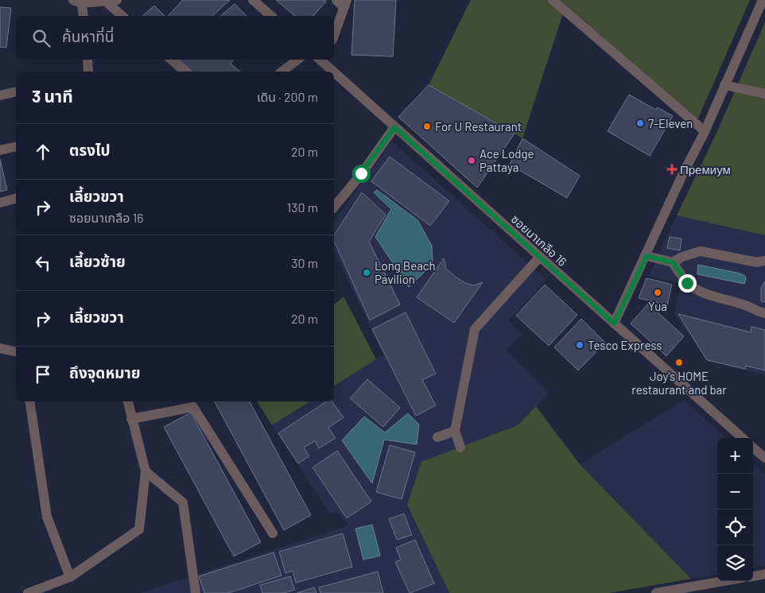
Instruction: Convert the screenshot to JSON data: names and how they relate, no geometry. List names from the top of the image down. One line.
{"streets":{"street":["ซอยนาเกลือ 16"]},"places":{"other":["7-Eleven","For U Restaurant","Ace Lodge Pattaya","Long Beach Pavilion","Yua","Tesco Express","Joy's HOME restaurant and bar"],"health":["Премиум"]},"page":{"search":"ค้นหาที่นี่","heading":["3 นาที","เดิน · 200 m"],"list":[["ตรงไป","20 m"],["เลี้ยวขวา","ซอยนาเกลือ 16","130 m"],["เลี้ยวซ้าย","30 m"],["เลี้ยวขวา","20 m"],"ถึงจุดหมาย"],"map_buttons":["+","−"]}}
